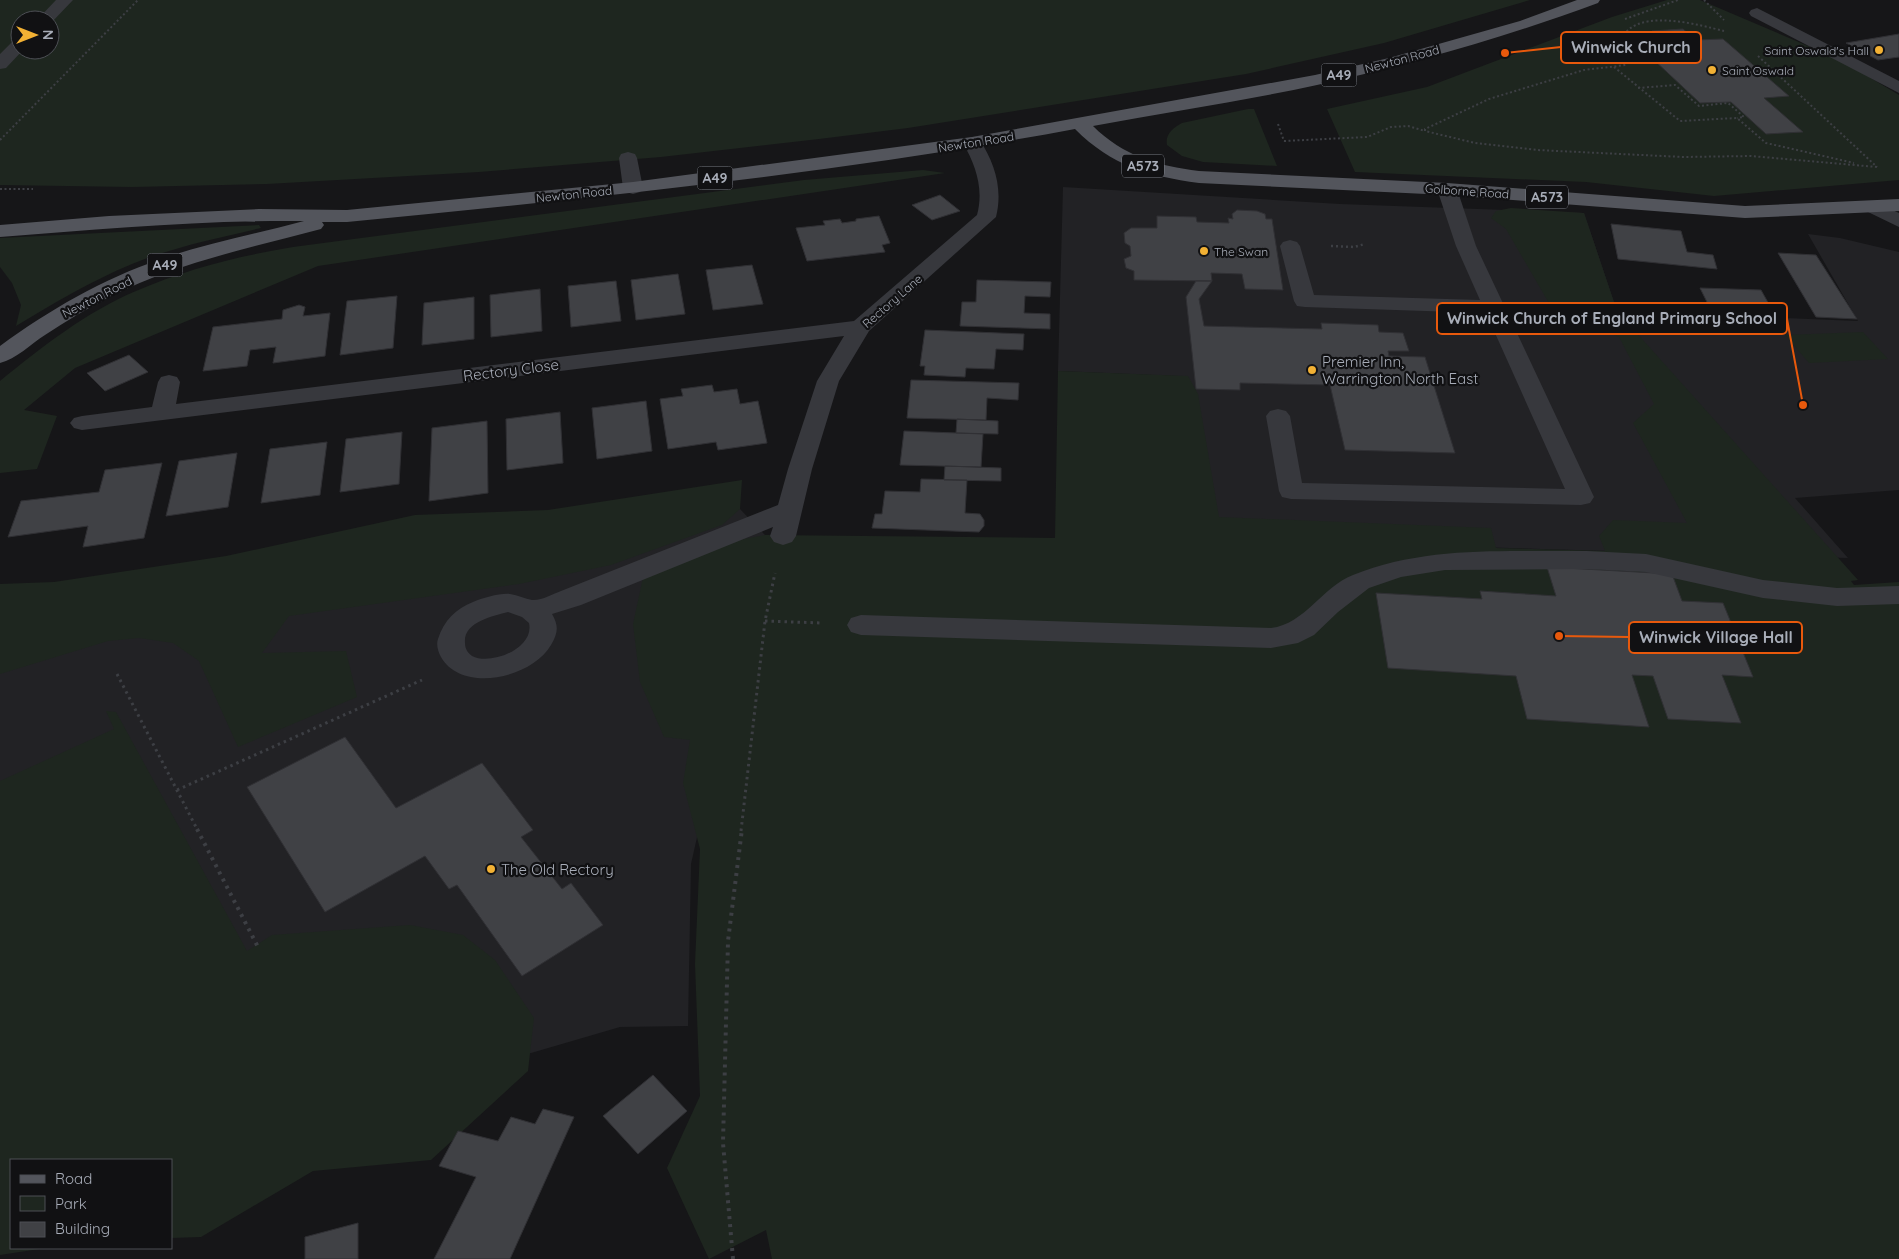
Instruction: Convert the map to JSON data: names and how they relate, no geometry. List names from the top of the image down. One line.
{"streets":{"main road":["Newton Road","A49","A573","Golborne Road"],"street":["Rectory Lane","Rectory Close"]},"crossings":[["Newton Road","Golborne Road"],["Newton Road","Rectory Lane"],["Rectory Lane","Rectory Close"]],"places":["Saint Oswald's Hall","Winwick Church","Saint Oswald","The Swan","Premier Inn, Warrington North East","Winwick Church of England Primary School","Winwick Village Hall","The Old Rectory"],"legend":["Road","Park","Building"],"north":"right"}
